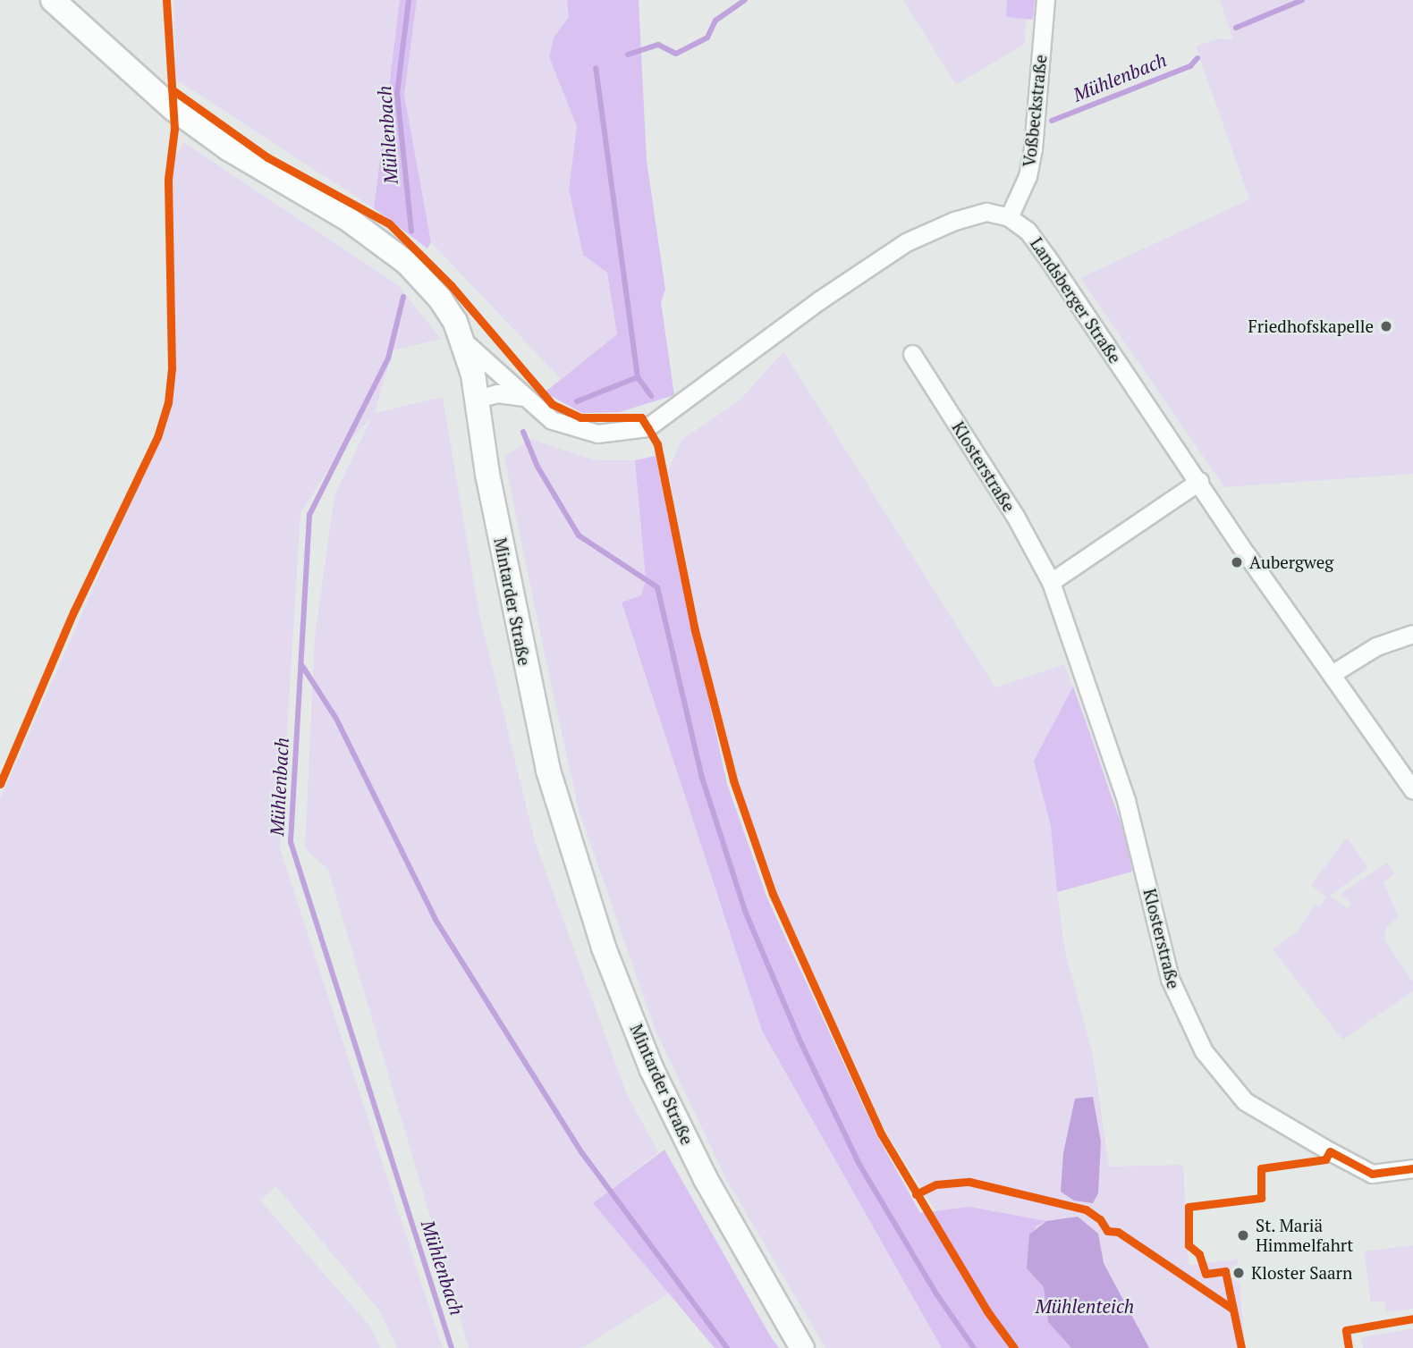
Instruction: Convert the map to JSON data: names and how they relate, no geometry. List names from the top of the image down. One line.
{"streets":{"main road":["Mintarder Straße"],"street":["Voßbeckstraße","Landsberger Straße","Klosterstraße"]},"crossings":[["Voßbeckstraße","Landsberger Straße"]],"water":["Mühlenbach","Mühlenteich"],"places":["Friedhofskapelle","Aubergweg","St. Mariä Himmelfahrt","Kloster Saarn"]}
